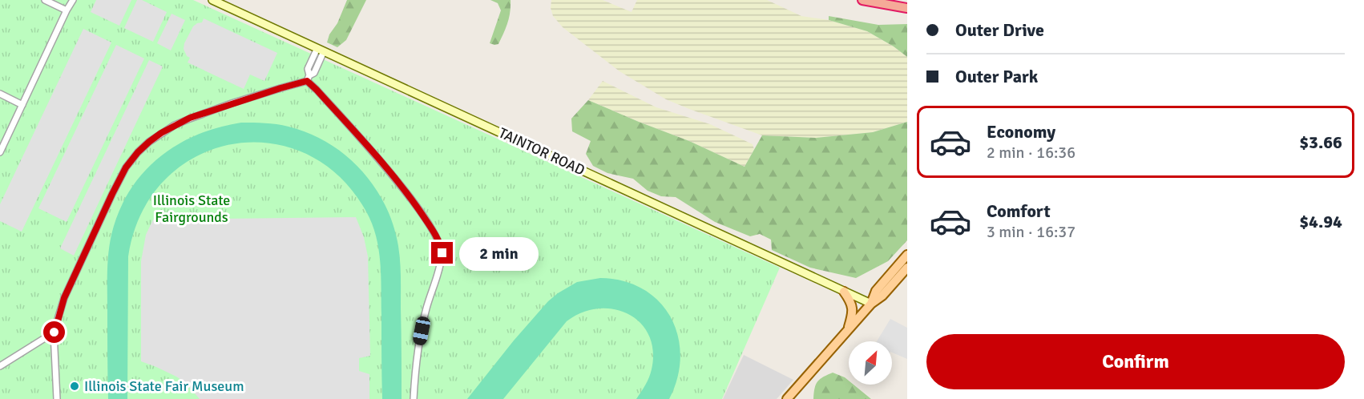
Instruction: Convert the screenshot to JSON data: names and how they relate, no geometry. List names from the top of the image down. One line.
{"streets":{"main road":["TAINTOR ROAD"]},"parks":["Illinois State Fairgrounds"],"places":["Illinois State Fair Museum"],"north":"top right","page":{"banner":["Outer Drive","Outer Park"],"list":[{"name":"Economy","note":"2 min · 16:36","value":"$3.66"},{"name":"Comfort","note":"3 min · 16:37","value":"$4.94"}],"bubble":"2 min","buttons":"Confirm"}}
